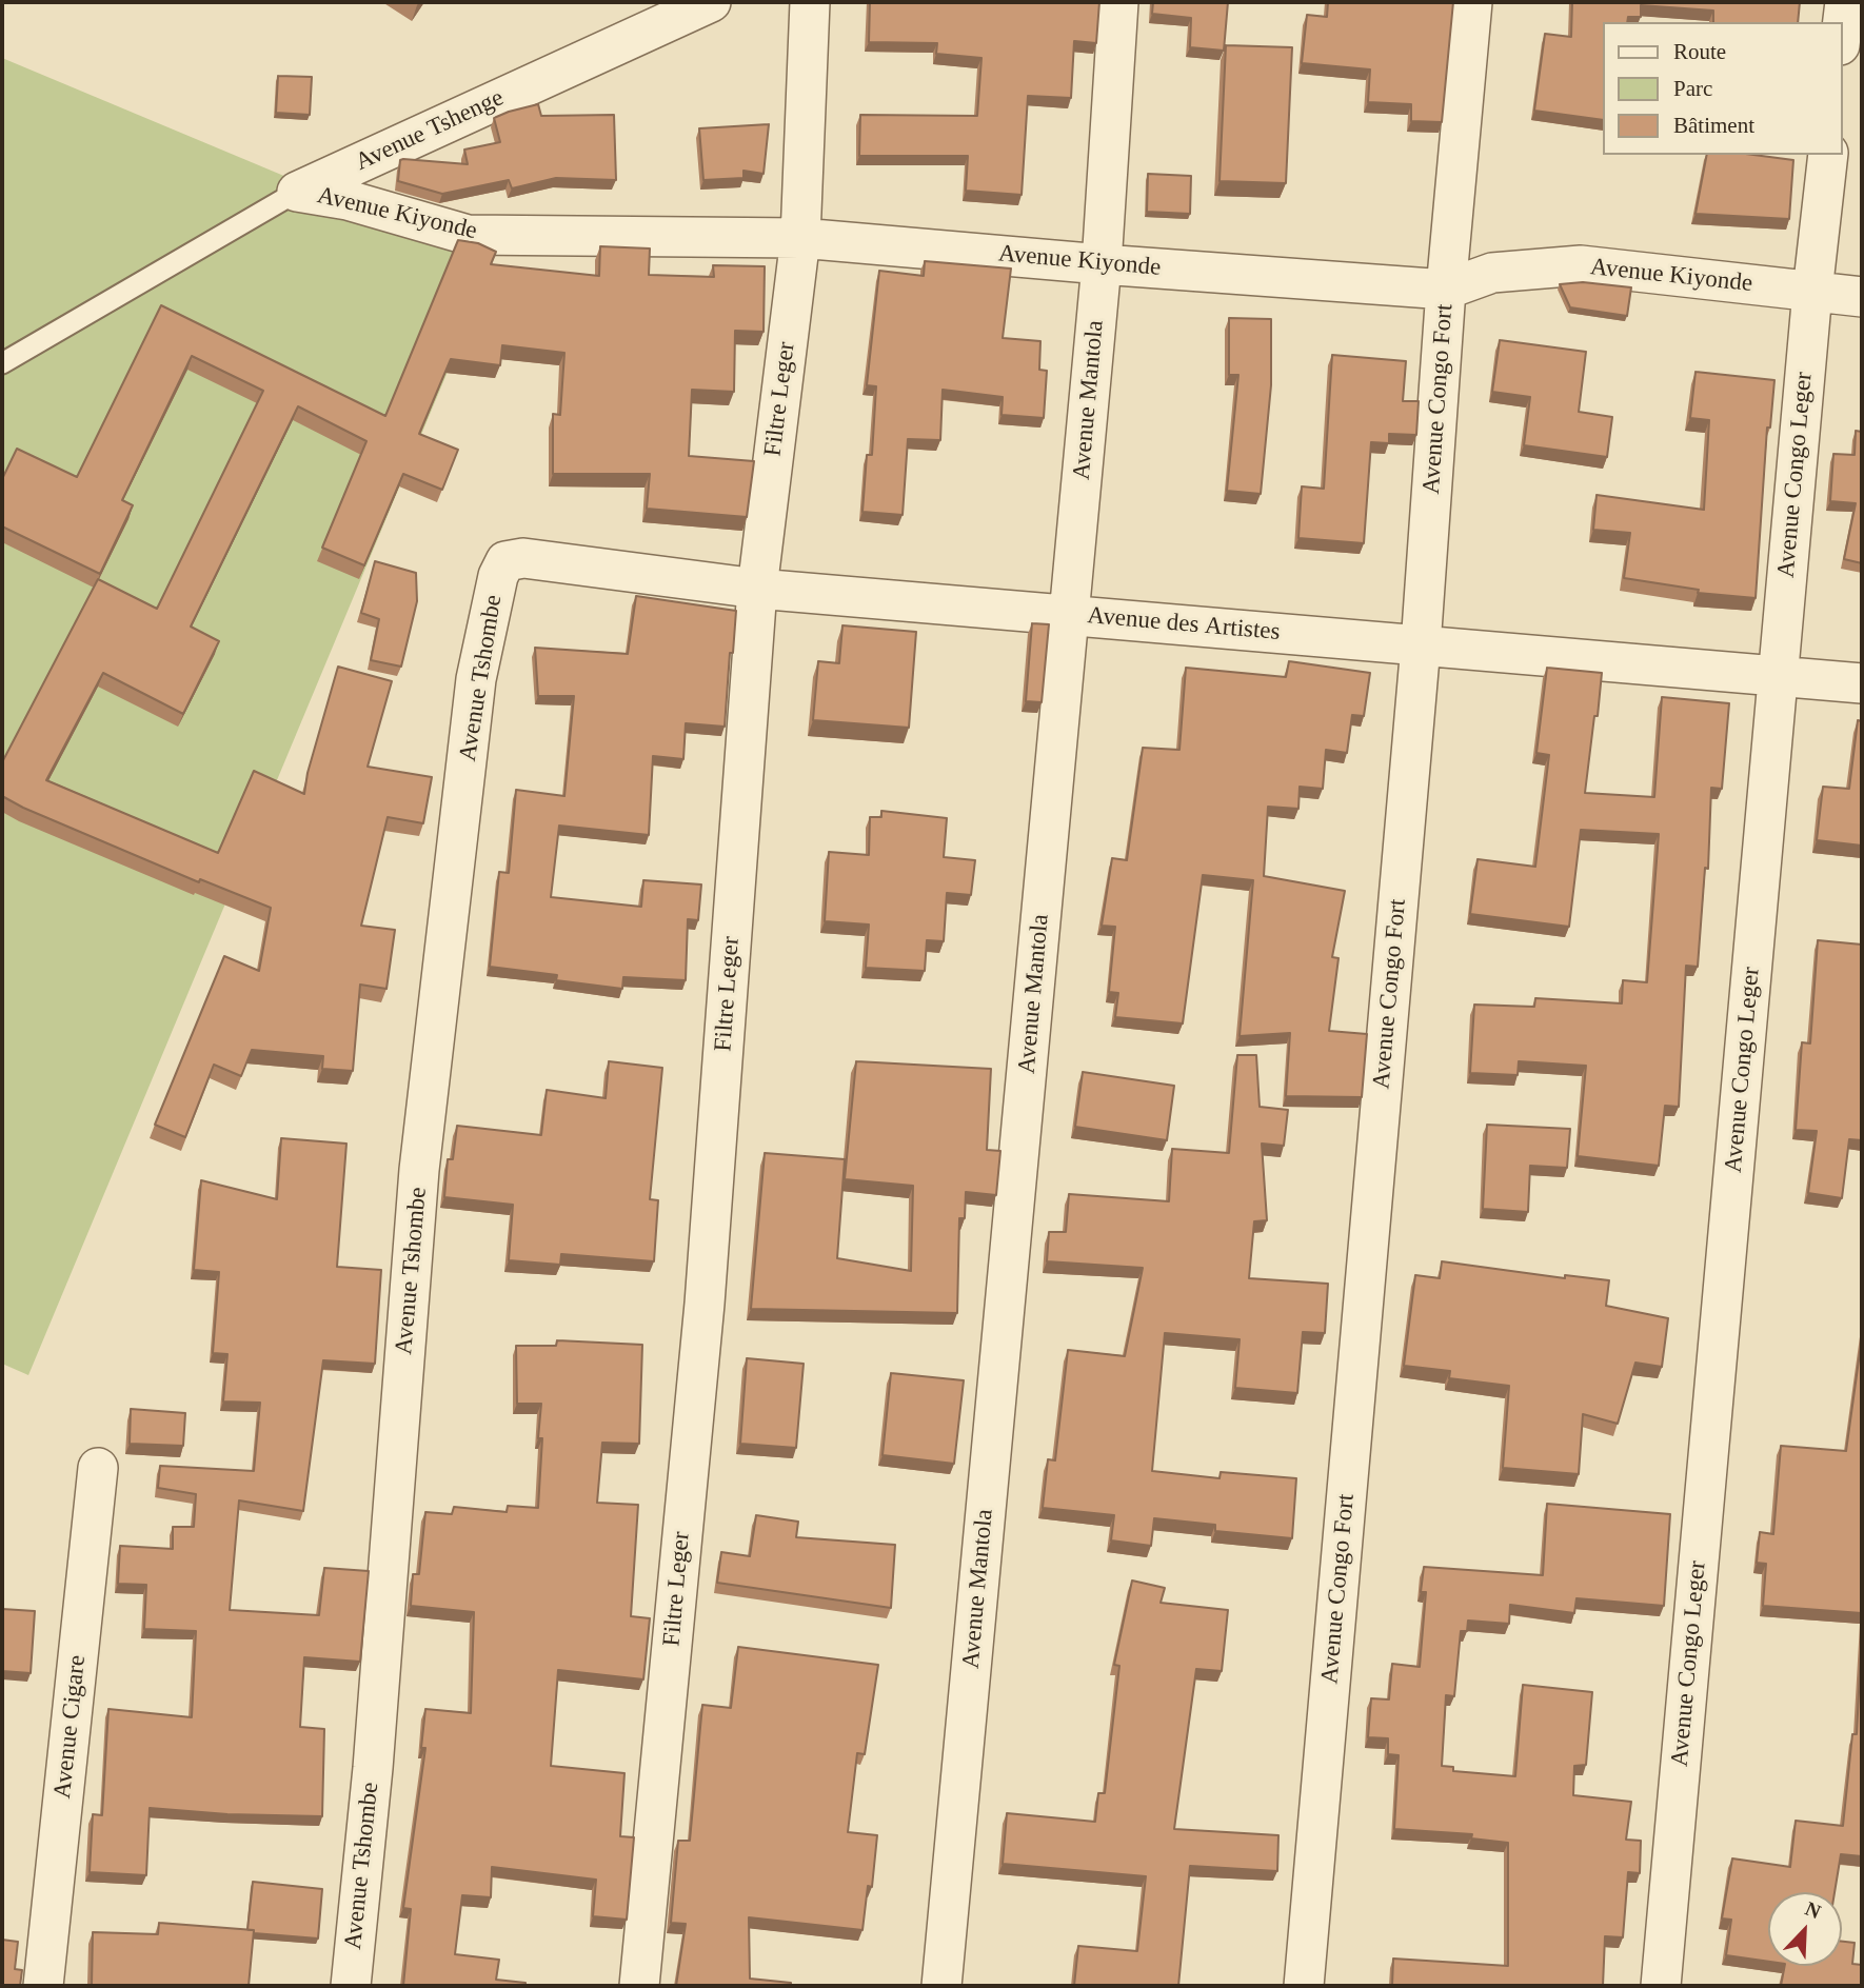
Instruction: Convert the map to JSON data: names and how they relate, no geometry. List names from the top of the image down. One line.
{"streets":{"street":["Avenue Tshenge","Avenue Kiyonde","Filtre Leger","Avenue Congo Fort","Avenue Mantola","Avenue Congo Leger","Avenue des Artistes","Avenue Tshombe","Avenue Cigare"]},"crossings":[["Avenue Tshenge","Avenue Kiyonde"],["Avenue Kiyonde","Filtre Leger"],["Avenue Kiyonde","Avenue Congo Fort"],["Avenue Kiyonde","Avenue Mantola"],["Avenue Kiyonde","Avenue Congo Leger"],["Filtre Leger","Avenue des Artistes"],["Avenue Congo Fort","Avenue des Artistes"],["Avenue Mantola","Avenue des Artistes"],["Avenue Congo Leger","Avenue des Artistes"],["Avenue des Artistes","Avenue Tshombe"]],"legend":["Route","Parc","Bâtiment"],"north":"top right"}
